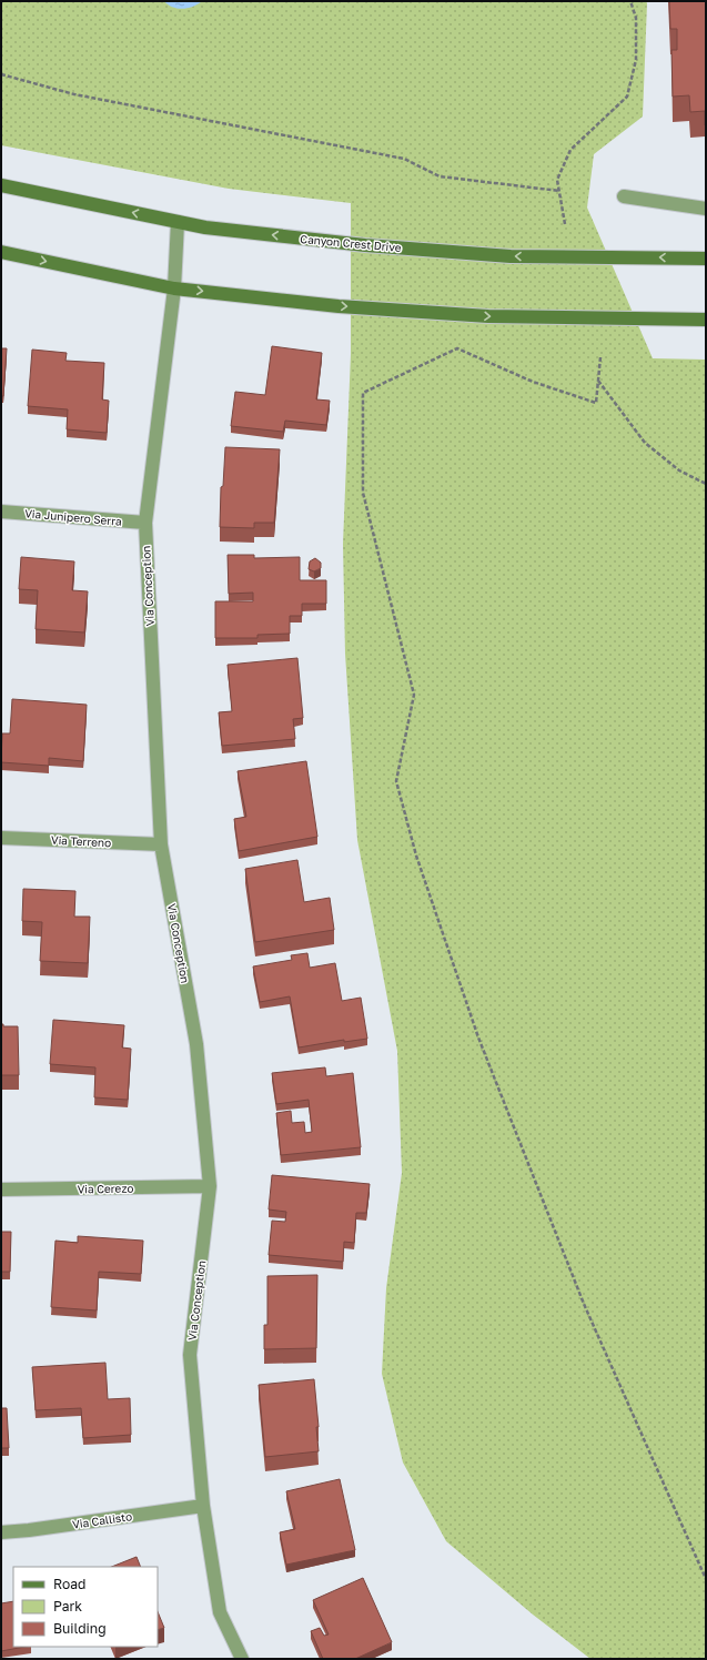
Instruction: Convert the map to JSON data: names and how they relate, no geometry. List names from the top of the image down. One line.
{"streets":{"main road":["Canyon Crest Drive"],"street":["Via Junipero Serra","Via Conception","Via Terreno","Via Cerezo","Via Callisto"]},"crossings":[["Canyon Crest Drive","Via Conception"],["Via Junipero Serra","Via Conception"],["Via Conception","Via Terreno"],["Via Conception","Via Cerezo"],["Via Conception","Via Callisto"]],"legend":["Road","Park","Building"]}
